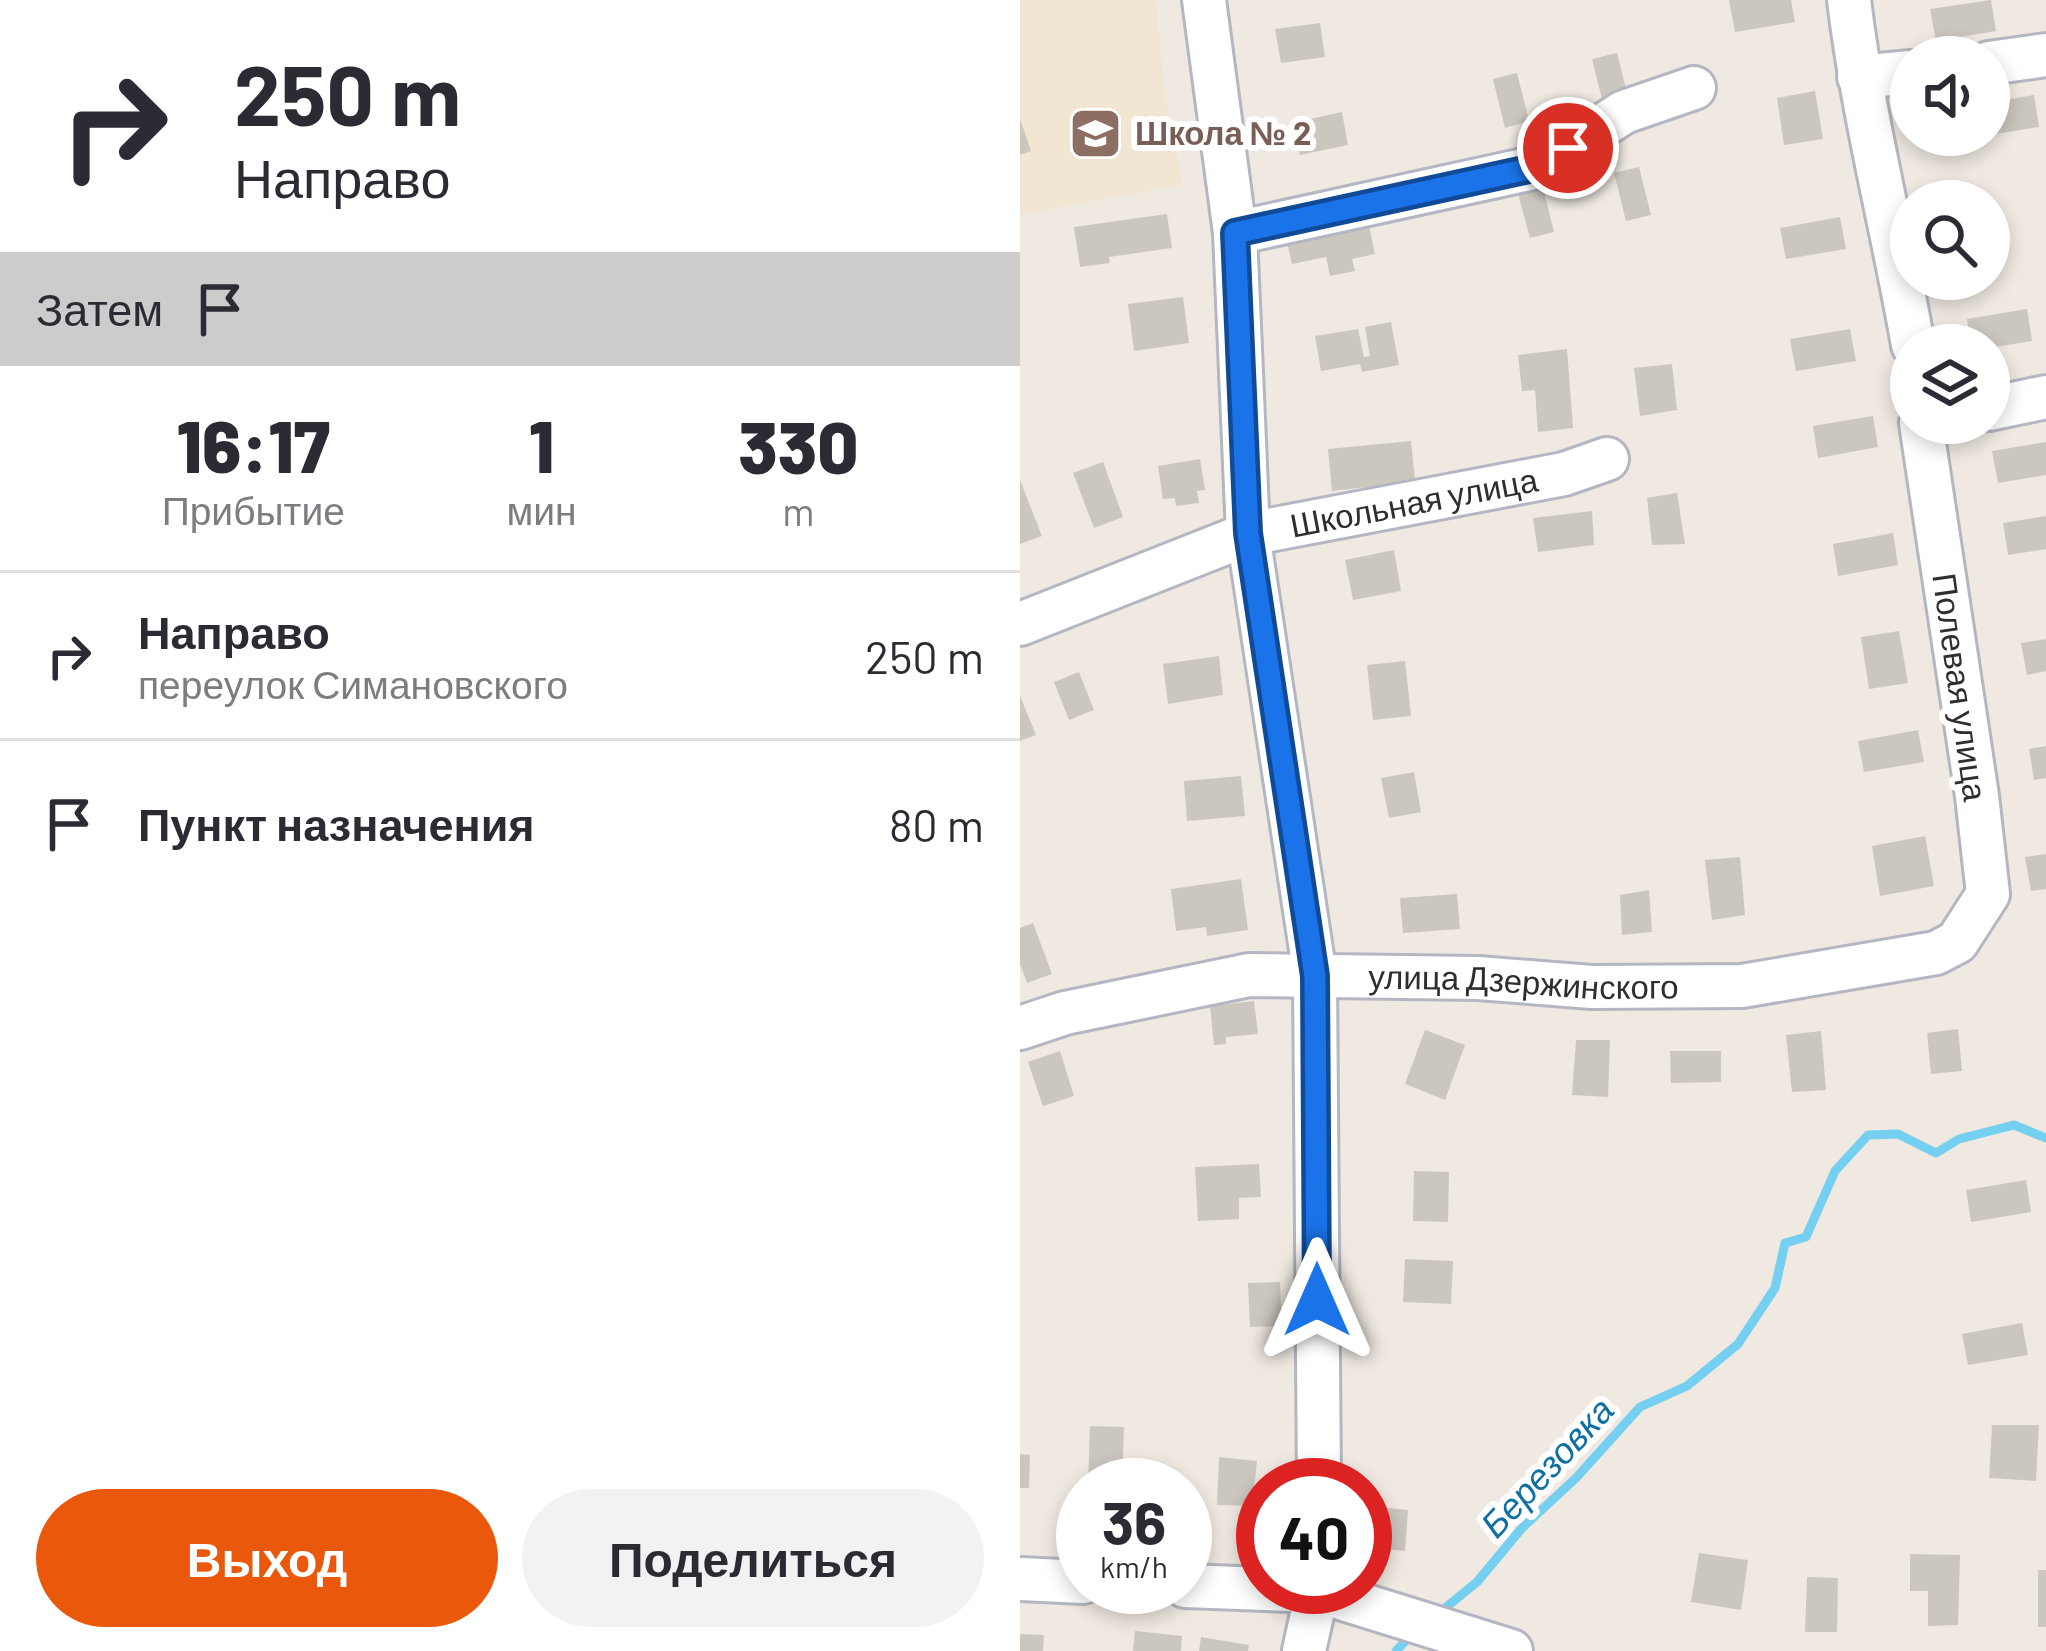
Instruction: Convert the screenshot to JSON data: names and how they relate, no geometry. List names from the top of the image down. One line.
{"streets":{"street":["Школьная улица","Полевая улица","улица Дзержинского"]},"crossings":[["Полевая улица","улица Дзержинского"]],"water":["Березовка"],"places":{"school or university":["Школа № 2"]},"page":{"turn":["250 m","Направо"],"then":"Затем","eta":["16:17","Прибытие","1","мин","330","m"],"list":[{"name":"Направо","note":"переулок Симановского","value":"250 m"},{"name":"Пункт назначения","value":"80 m"}],"speed":"36 km/h","limit":"40","buttons":["Выход","Поделиться"]}}
